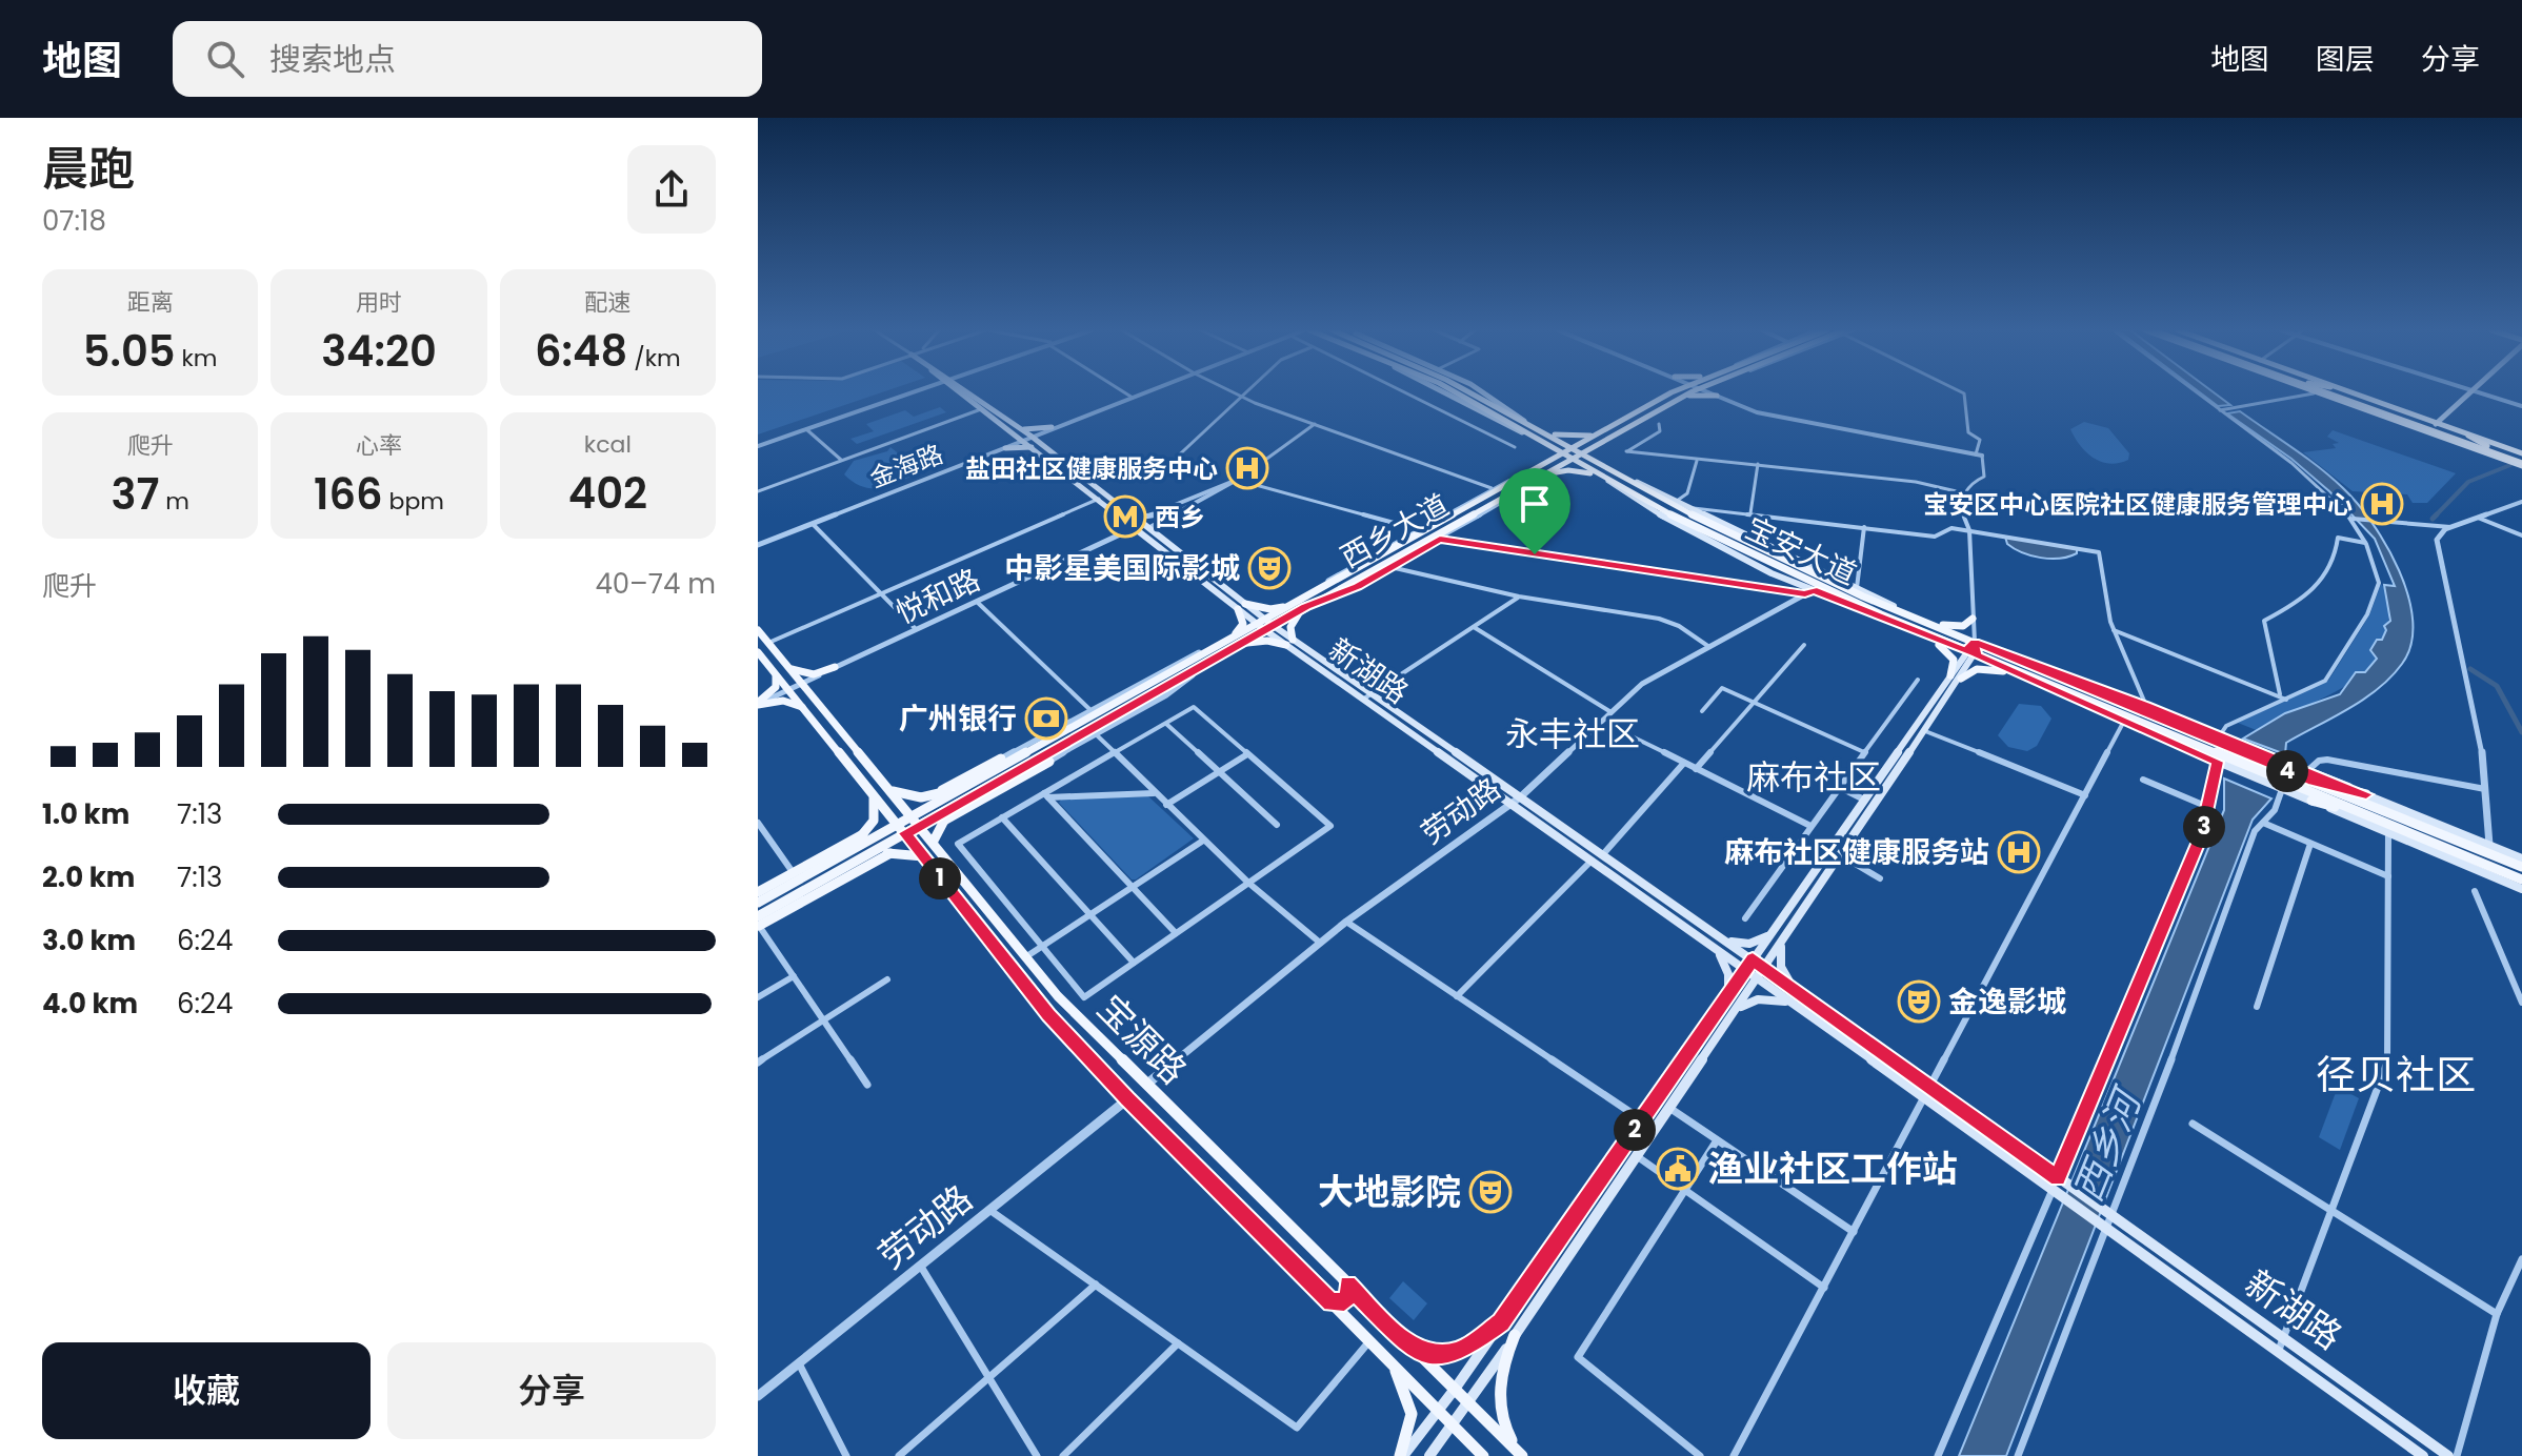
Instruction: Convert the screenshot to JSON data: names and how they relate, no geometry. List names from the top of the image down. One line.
{"streets":{"main road":["西乡大道","宝安大道","新湖路","宝源路"],"street":["金海路","悦和路","劳动路"]},"crossings":[["金海路","新湖路"],["西乡大道","宝安大道"],["西乡大道","新湖路"],["西乡大道","宝源路"],["悦和路","新湖路"],["悦和路","宝源路"],["新湖路","劳动路"],["劳动路","宝源路"]],"districts":["永丰社区","麻布社区","径贝社区"],"water":["西乡河"],"places":{"hospital":["盐田社区健康服务中心","宝安区中心医院社区健康服务管理中心","麻布社区健康服务站"],"metro station":["西乡"],"theatre":["中影星美国际影城","金逸影城","大地影院"],"bank":["广州银行"],"public building":["渔业社区工作站"]},"page":{"header":"地图","search":"搜索地点","nav":["地图","图层","分享"],"heading":["晨跑","07:18"],"stats":[["距离","5.05 km"],["用时","34:20"],["配速","6:48 /km"],["爬升","37 m"],["心率","166 bpm"],["kcal","402"]],"chart":["爬升","40–74 m"],"pins":["4","3","1","2"],"list":[{"name":"1.0 km","note":"7:13"},{"name":"2.0 km","note":"7:13"},{"name":"3.0 km","note":"6:24"},{"name":"4.0 km","note":"6:24"}],"buttons":["收藏","分享"]}}
